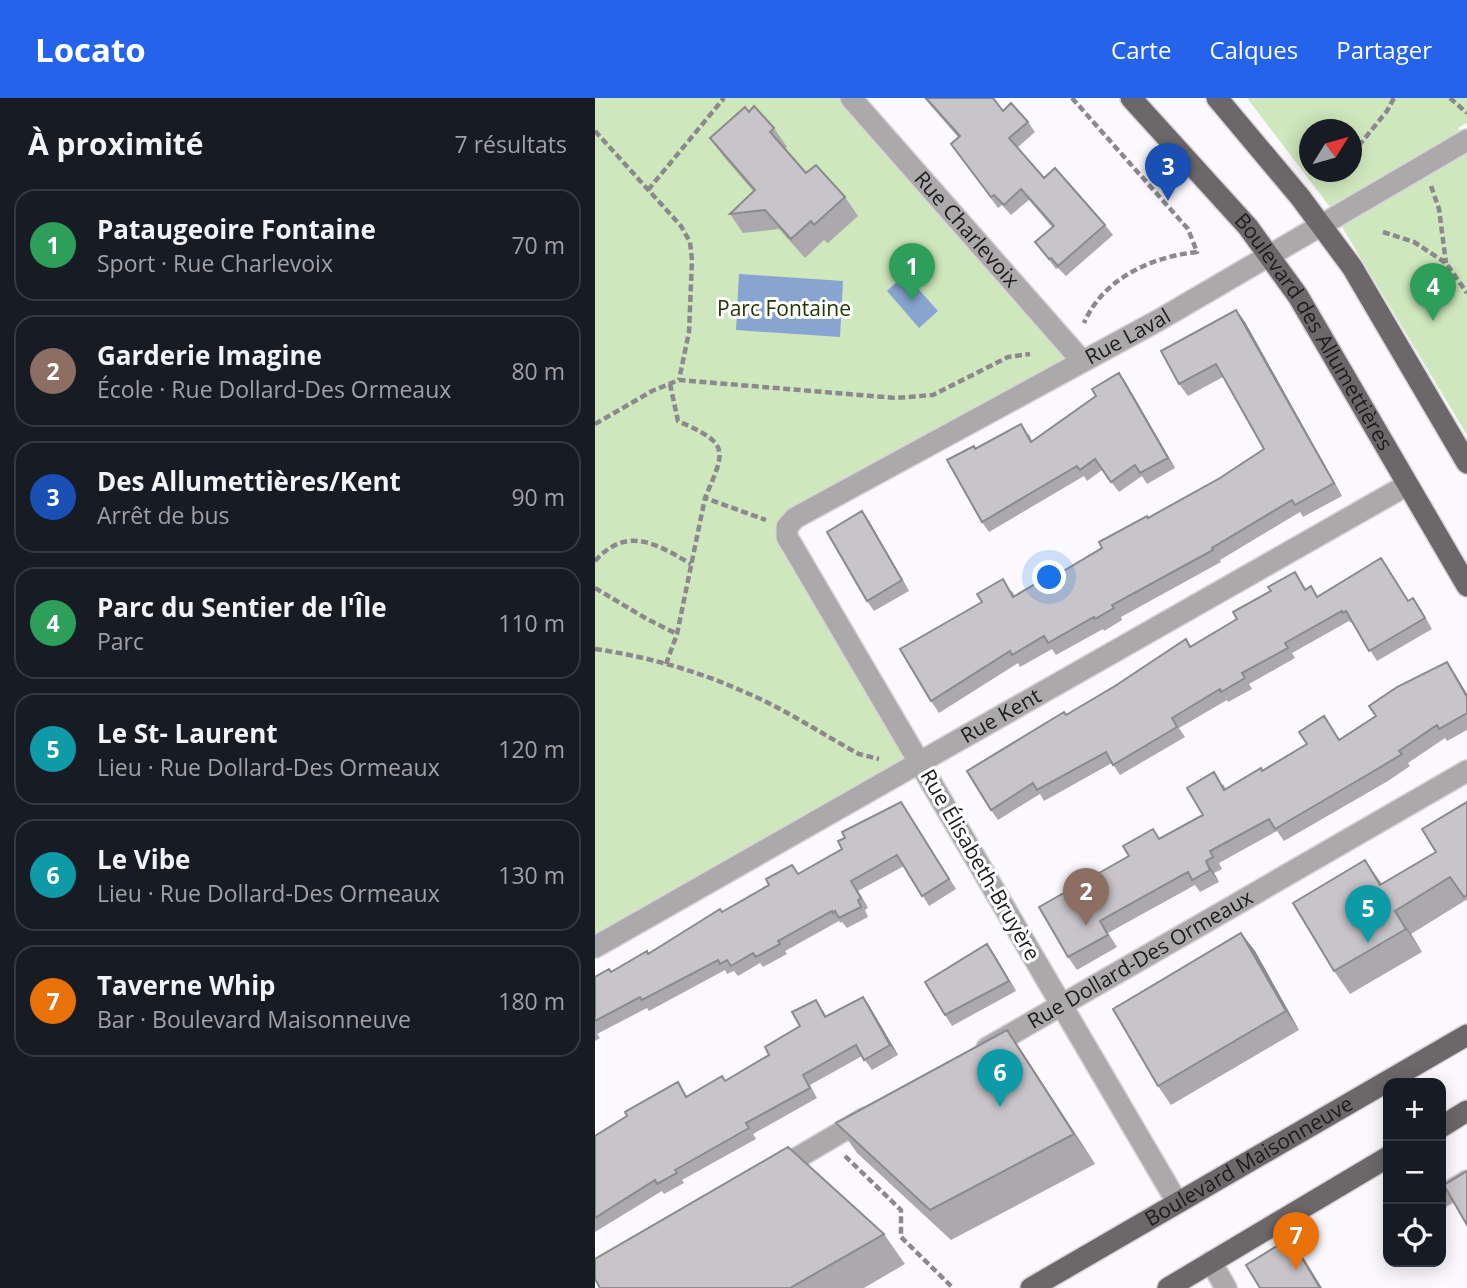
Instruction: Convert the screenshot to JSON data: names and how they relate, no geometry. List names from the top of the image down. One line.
{"streets":{"main road":["Boulevard des Allumettières","Boulevard Maisonneuve"],"street":["Rue Charlevoix","Rue Laval","Rue Kent","Rue Élisabeth-Bruyère","Rue Dollard-Des Ormeaux"]},"crossings":[["Rue Charlevoix","Rue Laval"],["Boulevard des Allumettières","Rue Laval"],["Boulevard des Allumettières","Rue Kent"],["Rue Laval","Rue Élisabeth-Bruyère"],["Rue Kent","Rue Élisabeth-Bruyère"],["Rue Élisabeth-Bruyère","Rue Dollard-Des Ormeaux"],["Rue Élisabeth-Bruyère","Boulevard Maisonneuve"]],"parks":["Parc Fontaine"],"north":"top right","page":{"header":"Locato","nav":["Carte","Calques","Partager"],"heading":["À proximité","7 résultats"],"pins":["3","1","4","2","5","6","7"],"list":[{"mark":"1","name":"Pataugeoire Fontaine","note":"Sport · Rue Charlevoix","value":"70 m"},{"mark":"2","name":"Garderie Imagine","note":"École · Rue Dollard-Des Ormeaux","value":"80 m"},{"mark":"3","name":"Des Allumettières/Kent","note":"Arrêt de bus","value":"90 m"},{"mark":"4","name":"Parc du Sentier de l'Île","note":"Parc","value":"110 m"},{"mark":"5","name":"Le St- Laurent","note":"Lieu · Rue Dollard-Des Ormeaux","value":"120 m"},{"mark":"6","name":"Le Vibe","note":"Lieu · Rue Dollard-Des Ormeaux","value":"130 m"},{"mark":"7","name":"Taverne Whip","note":"Bar · Boulevard Maisonneuve","value":"180 m"}],"map_buttons":["+","−"]}}
